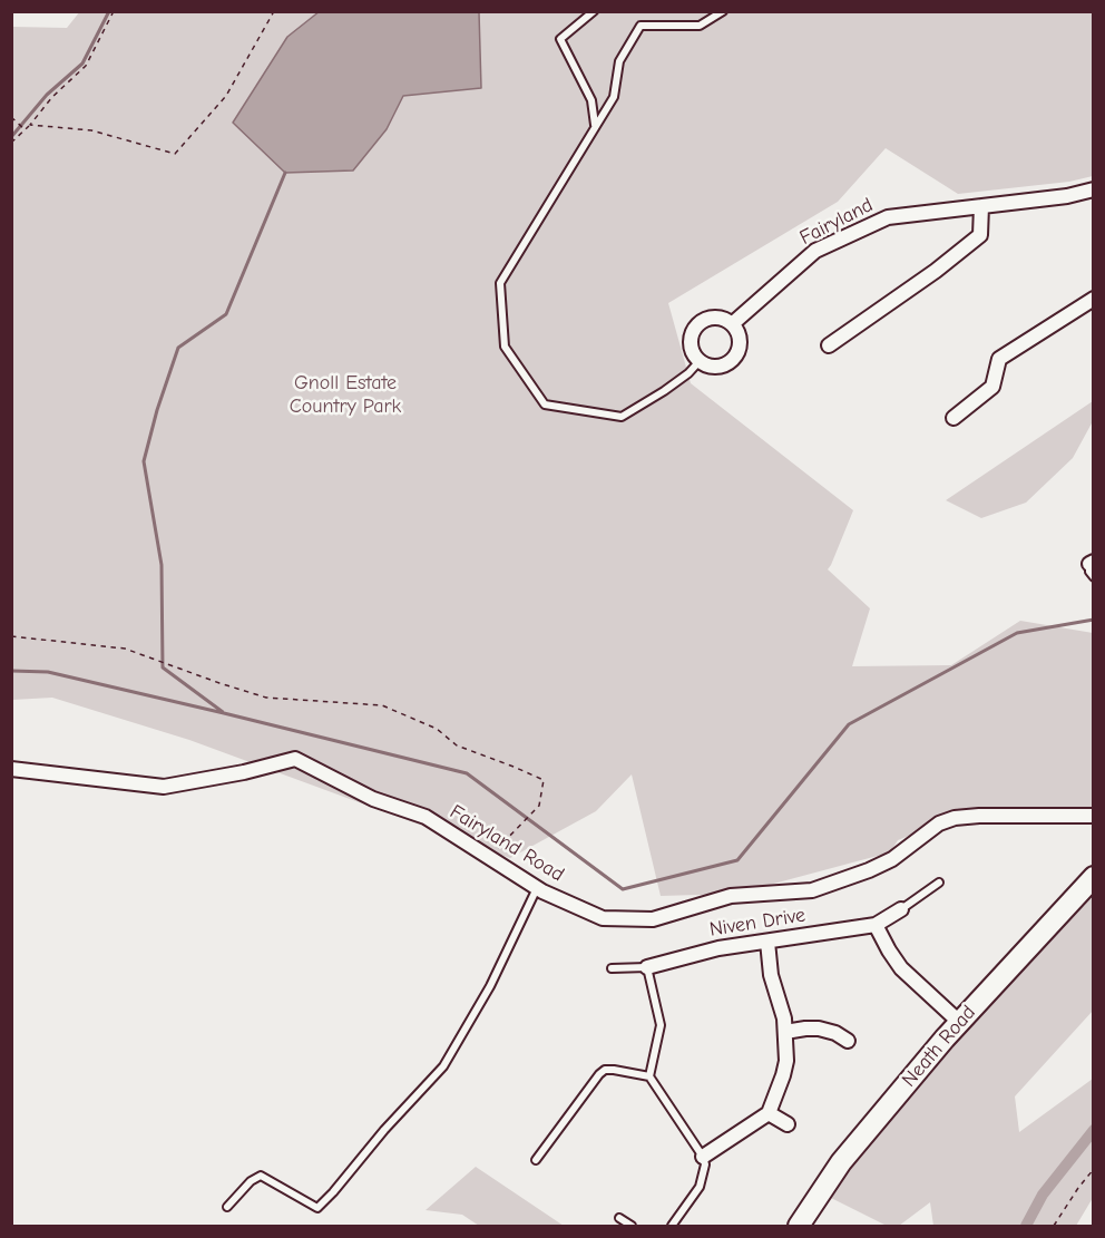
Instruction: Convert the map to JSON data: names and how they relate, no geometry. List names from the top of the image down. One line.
{"streets":{"main road":["Neath Road"],"street":["Fairyland","Fairyland Road","Niven Drive"]},"parks":["Gnoll Estate Country Park"]}
